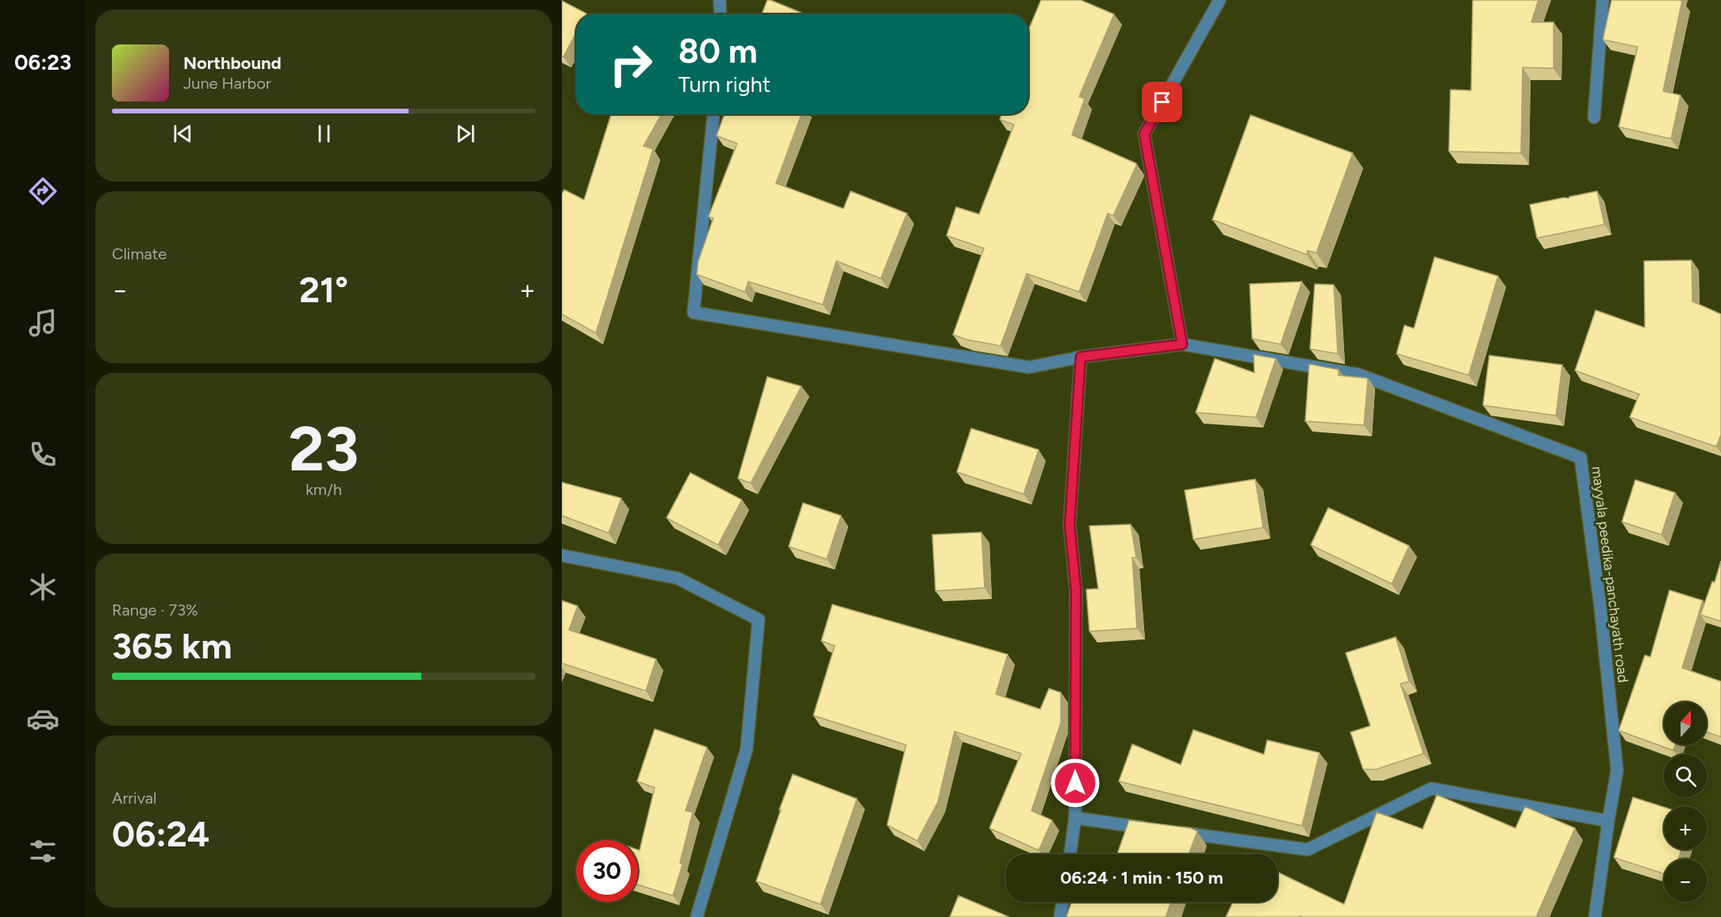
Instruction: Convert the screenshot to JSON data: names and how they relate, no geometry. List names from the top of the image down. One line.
{"streets":{"street":["mayyala peedika-panchayath road"]},"north":"top","page":{"tabs":"06:23","turn":["80 m","Turn right"],"song":["Northbound","June Harbor"],"tile":["Climate",["23","km/h"],["Range · 73%","365 km"],["Arrival","06:24"]],"heat":["−","21°","+"],"map_buttons":["+","−"],"limit":"30","trip":"06:24 · 1 min · 150 m"}}
